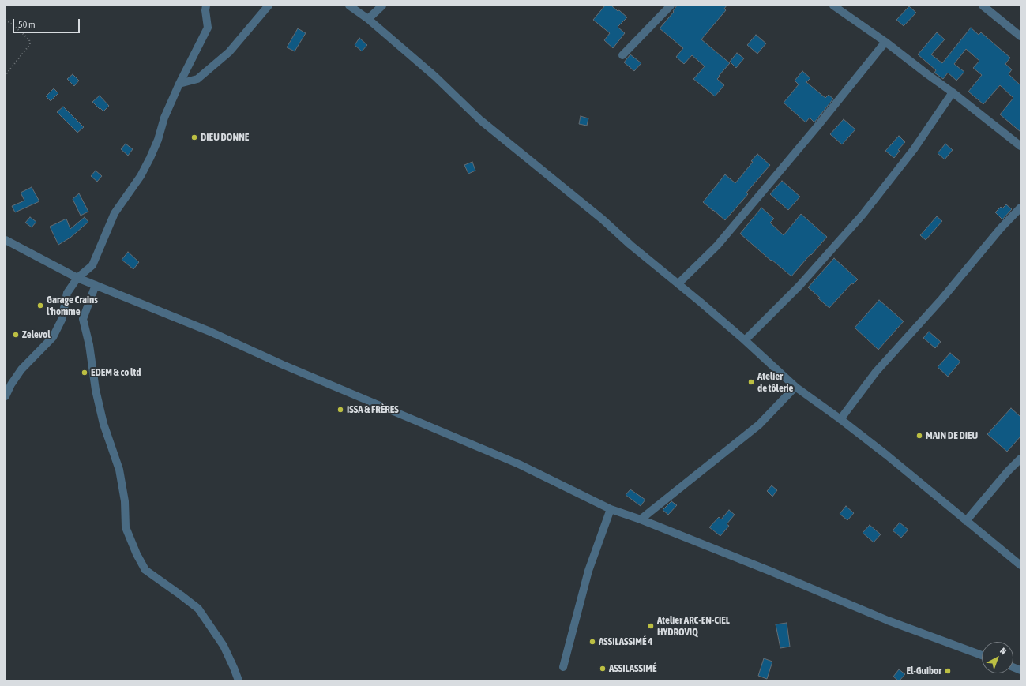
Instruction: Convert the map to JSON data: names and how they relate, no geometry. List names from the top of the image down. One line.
{"places":["DIEU DONNE","Garage Crains l'homme","Zelevol","EDEM & co ltd","Atelier de tôlerie","ISSA & FRÈRES","MAIN DE DIEU","Atelier ARC-EN-CIEL HYDROVIQ","ASSILASSIMÉ 4","ASSILASSIMÉ","El-Guibor"],"scale_bar":"50 m","north":"top right"}
